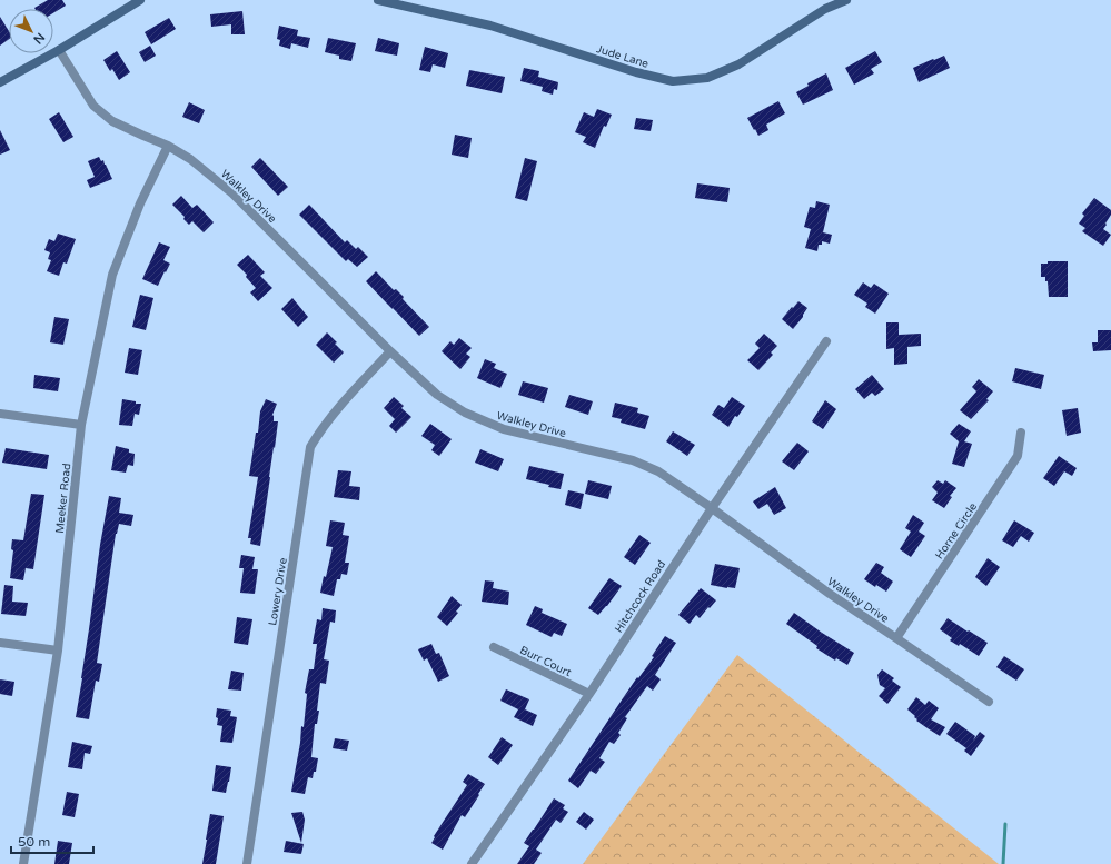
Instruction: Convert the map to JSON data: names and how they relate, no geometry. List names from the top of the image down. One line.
{"streets":{"street":["Jude Lane","Walkley Drive","Meeker Road","Horne Circle","Lowery Drive","Hitchcock Road","Burr Court"]},"crossings":[["Walkley Drive","Meeker Road"],["Walkley Drive","Horne Circle"],["Walkley Drive","Lowery Drive"],["Walkley Drive","Hitchcock Road"],["Hitchcock Road","Burr Court"]],"scale_bar":"50 m","north":"bottom right"}
